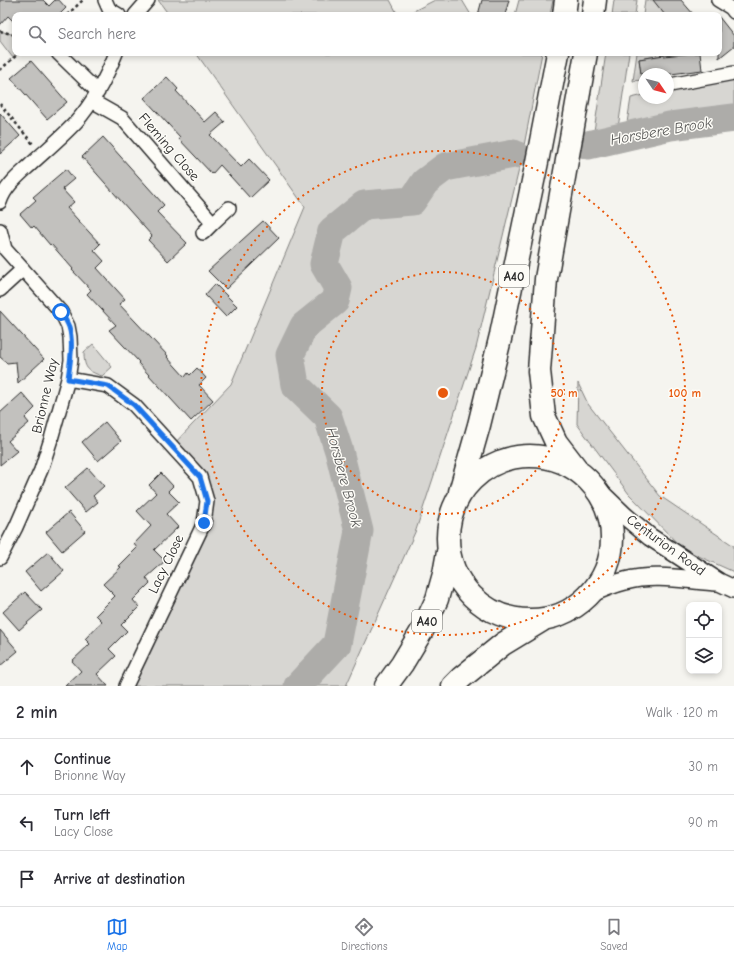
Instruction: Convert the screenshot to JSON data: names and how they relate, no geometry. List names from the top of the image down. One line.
{"streets":{"highway":["A40"],"street":["Fleming Close","Brionne Way","Centurion Road","Lacy Close"]},"crossings":[["Brionne Way","Lacy Close"]],"water":["Horsbere Brook"],"north":"bottom right","page":{"search":"Search here","heading":["2 min","Walk · 120 m"],"list":[["Continue","Brionne Way","30 m"],["Turn left","Lacy Close","90 m"],"Arrive at destination"],"nav":["Map","Directions","Saved"]},"rings":["50 m","100 m"]}
